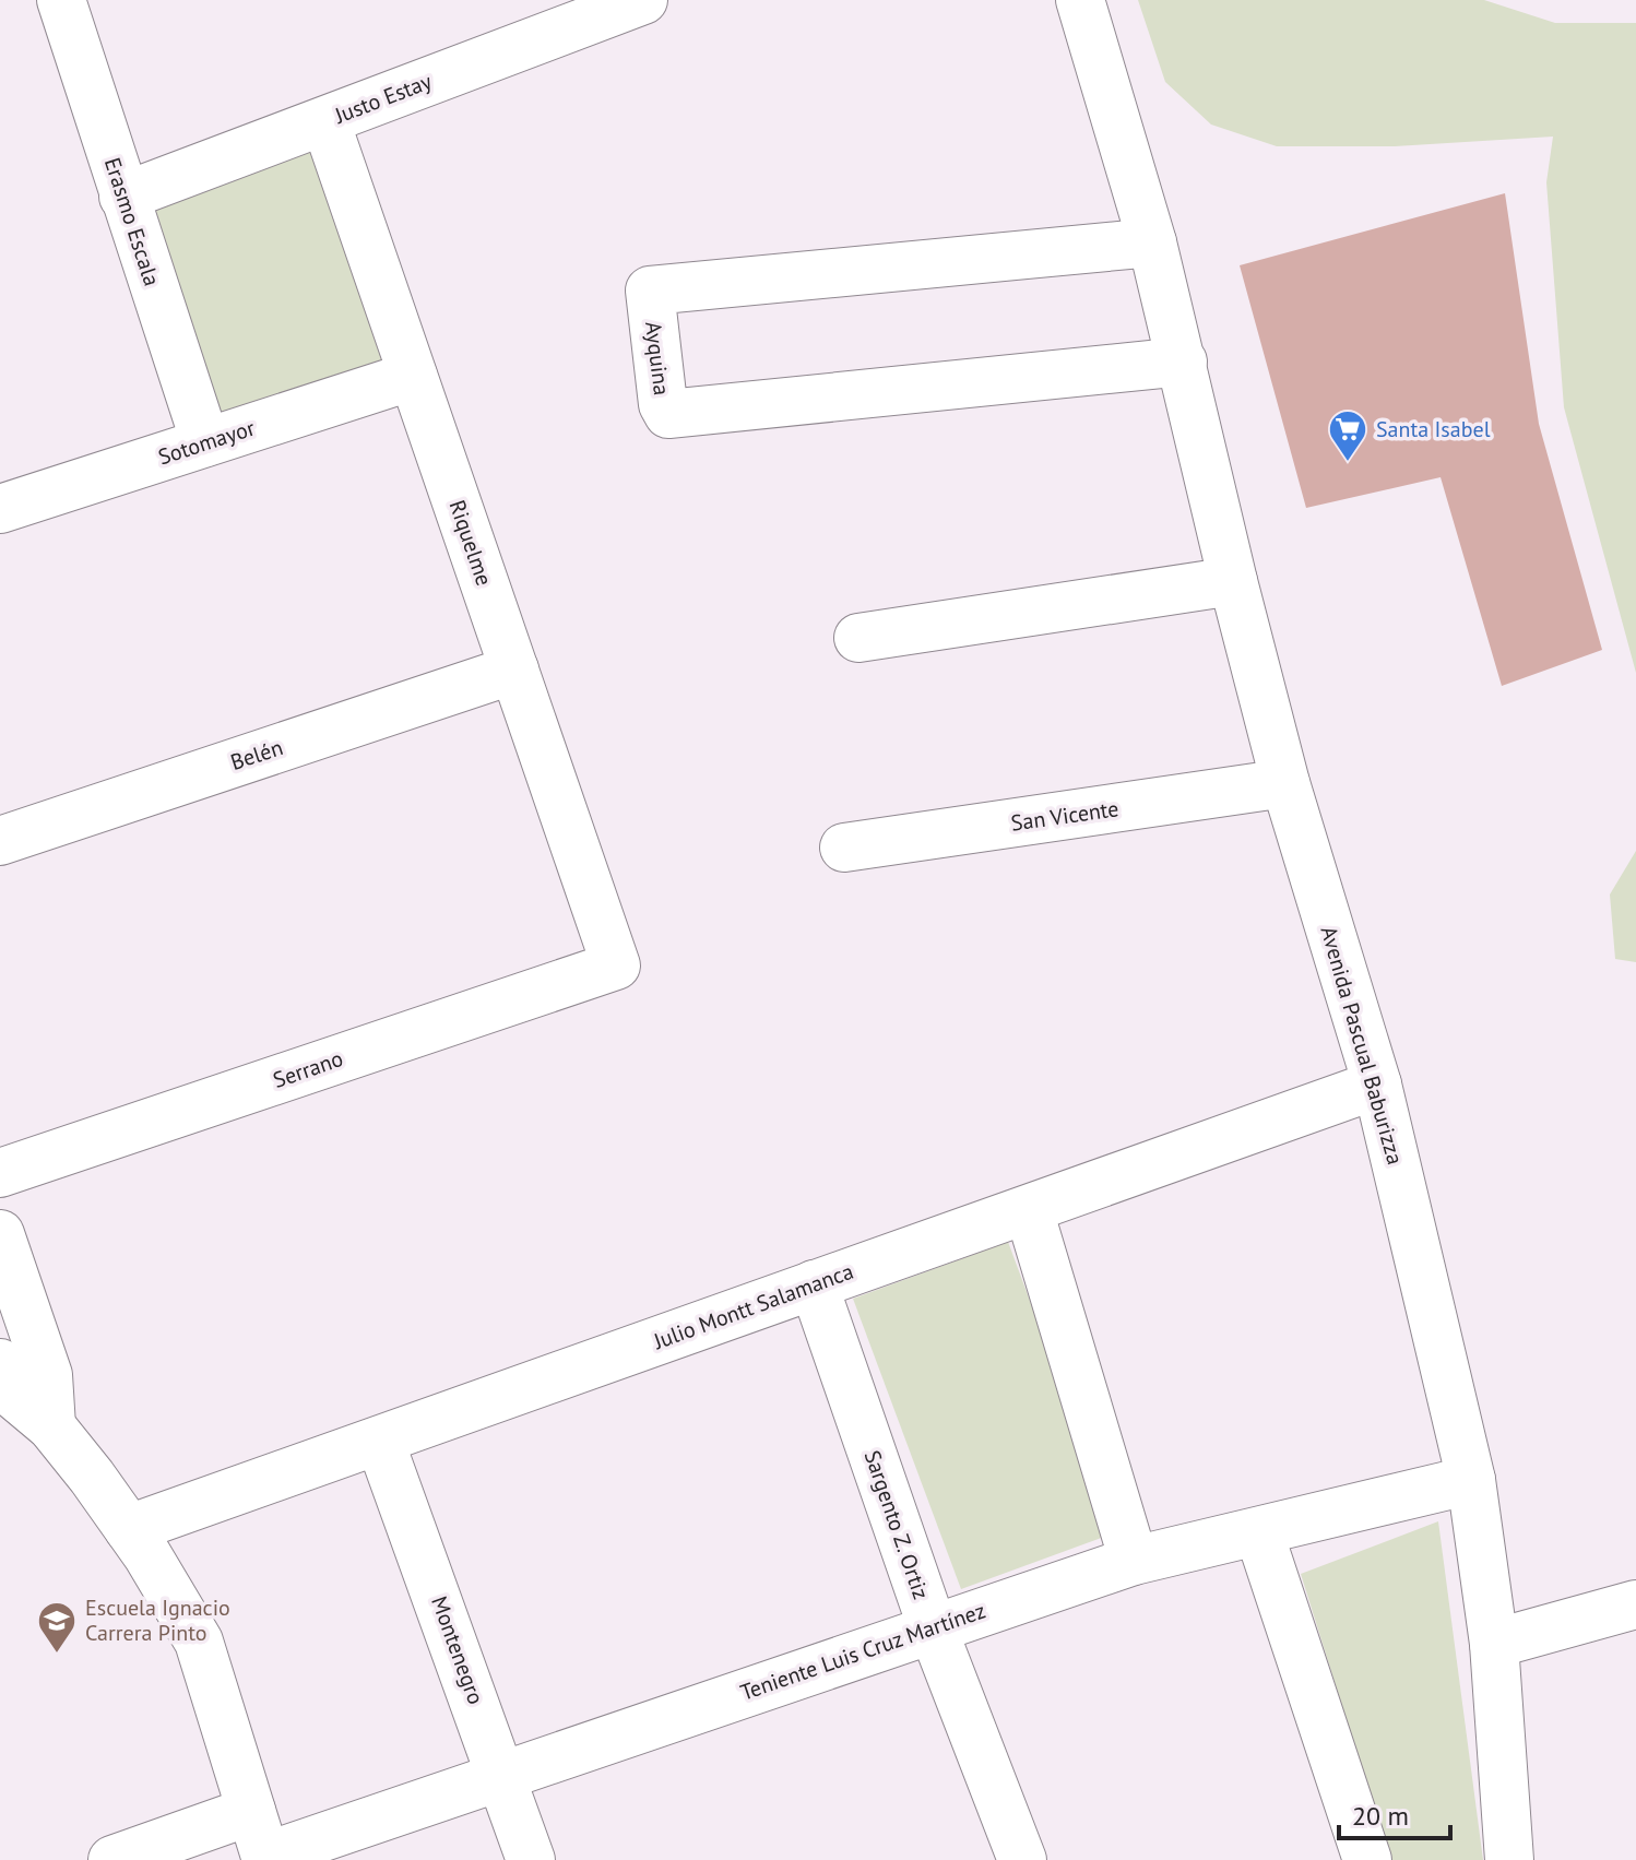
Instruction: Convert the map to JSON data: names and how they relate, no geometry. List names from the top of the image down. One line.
{"streets":{"street":["Justo Estay","Erasmo Escala","Ayquina","Sotomayor","Riquelme","Belén","San Vicente","Avenida Pascual Baburizza","Serrano","Julio Montt Salamanca","Sargento Z. Ortiz","Montenegro","Teniente Luis Cruz Martínez"]},"crossings":[["Justo Estay","Erasmo Escala"],["Justo Estay","Riquelme"],["Erasmo Escala","Sotomayor"],["Ayquina","Avenida Pascual Baburizza"],["Sotomayor","Riquelme"],["Riquelme","Belén"],["Riquelme","Serrano"],["San Vicente","Avenida Pascual Baburizza"],["Avenida Pascual Baburizza","Julio Montt Salamanca"],["Avenida Pascual Baburizza","Teniente Luis Cruz Martínez"],["Julio Montt Salamanca","Sargento Z. Ortiz"],["Julio Montt Salamanca","Montenegro"],["Sargento Z. Ortiz","Teniente Luis Cruz Martínez"],["Montenegro","Teniente Luis Cruz Martínez"]],"places":{"supermarket":["Santa Isabel"],"school or university":["Escuela Ignacio Carrera Pinto"]},"scale_bar":"20 m"}
